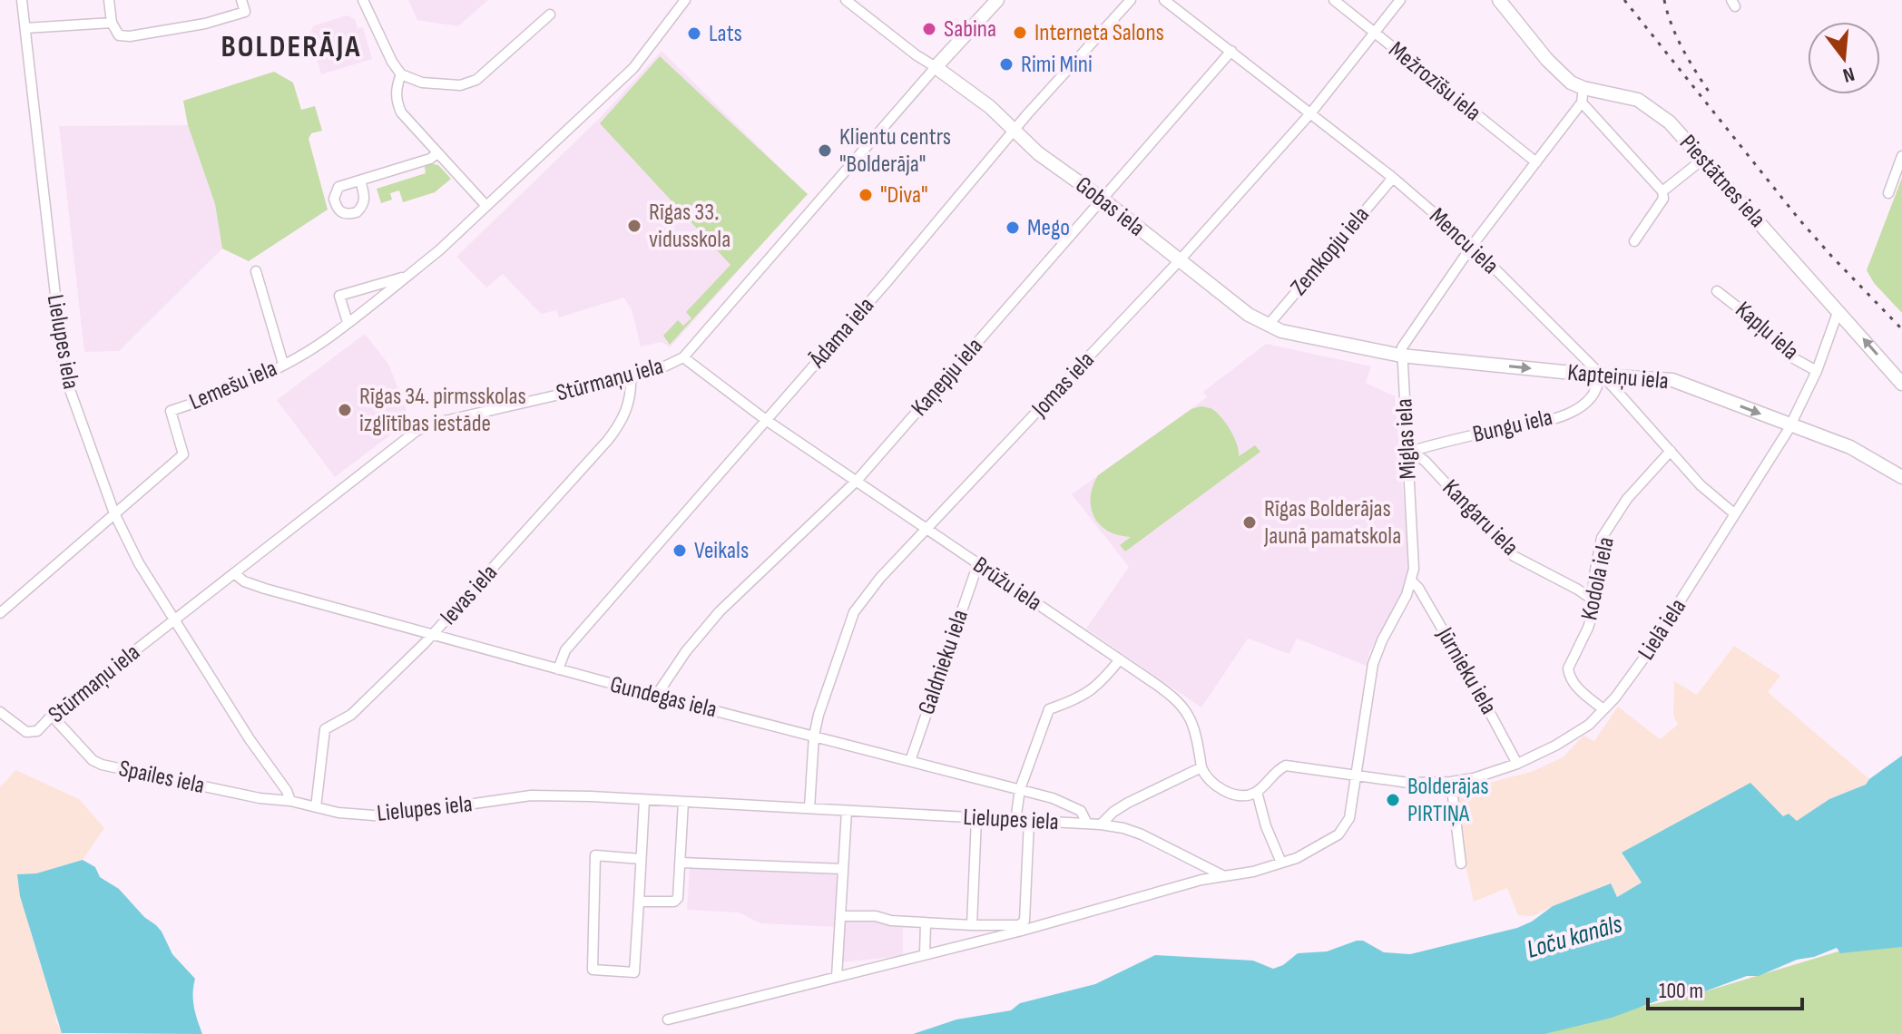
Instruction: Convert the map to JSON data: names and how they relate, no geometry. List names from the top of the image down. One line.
{"streets":{"street":["Mežrozīšu iela","Piestātnes iela","Gobas iela","Mencu iela","Zemkopju iela","Kapļu iela","Ādama iela","Lielupes iela","Kaņepju iela","Kapteiņu iela","Stūrmaņu iela","Jomas iela","Lemešu iela","Bungu iela","Miglas iela","Kangaru iela","Kodola iela","Brūžu iela","Ievas iela","Lielā iela","Galdnieku iela","Jūrnieku iela","Gundegas iela","Spailes iela"]},"crossings":[["Mežrozīšu iela","Jomas iela"],["Piestātnes iela","Lielā iela"],["Gobas iela","Zemkopju iela"],["Gobas iela","Ādama iela"],["Gobas iela","Kaņepju iela"],["Gobas iela","Kapteiņu iela"],["Gobas iela","Stūrmaņu iela"],["Gobas iela","Jomas iela"],["Gobas iela","Miglas iela"],["Mencu iela","Zemkopju iela"],["Mencu iela","Kaņepju iela"],["Mencu iela","Kapteiņu iela"],["Mencu iela","Jomas iela"],["Mencu iela","Bungu iela"],["Mencu iela","Kodola iela"],["Mencu iela","Lielā iela"],["Kapļu iela","Lielā iela"],["Ādama iela","Brūžu iela"],["Ādama iela","Gundegas iela"],["Lielupes iela","Stūrmaņu iela"],["Lielupes iela","Jomas iela"],["Lielupes iela","Lemešu iela"],["Lielupes iela","Ievas iela"],["Lielupes iela","Gundegas iela"],["Lielupes iela","Spailes iela"],["Kaņepju iela","Brūžu iela"],["Kaņepju iela","Gundegas iela"],["Kapteiņu iela","Bungu iela"],["Kapteiņu iela","Miglas iela"],["Kapteiņu iela","Lielā iela"],["Stūrmaņu iela","Brūžu iela"],["Stūrmaņu iela","Ievas iela"],["Stūrmaņu iela","Gundegas iela"],["Stūrmaņu iela","Spailes iela"],["Jomas iela","Brūžu iela"],["Jomas iela","Gundegas iela"],["Bungu iela","Miglas iela"],["Bungu iela","Kangaru iela"],["Miglas iela","Kangaru iela"],["Miglas iela","Lielā iela"],["Miglas iela","Jūrnieku iela"],["Kangaru iela","Kodola iela"],["Kodola iela","Lielā iela"],["Brūžu iela","Galdnieku iela"],["Ievas iela","Gundegas iela"],["Lielā iela","Jūrnieku iela"],["Galdnieku iela","Gundegas iela"]],"one_way":["Kapteiņu iela"],"districts":["BOLDERĀJA"],"water":["Loču kanāls"],"places":["Sabina","Interneta Salons","Lats","Rimi Mini","Klientu centrs \"Bolderāja\"","\"Diva\"","Rīgas 33. vidusskola","Mego","Rīgas 34. pirmsskolas izglītības iestāde","Rīgas Bolderājas Jaunā pamatskola","Veikals","Bolderājas PIRTIŅA"],"scale_bar":"100 m","north":"bottom"}
